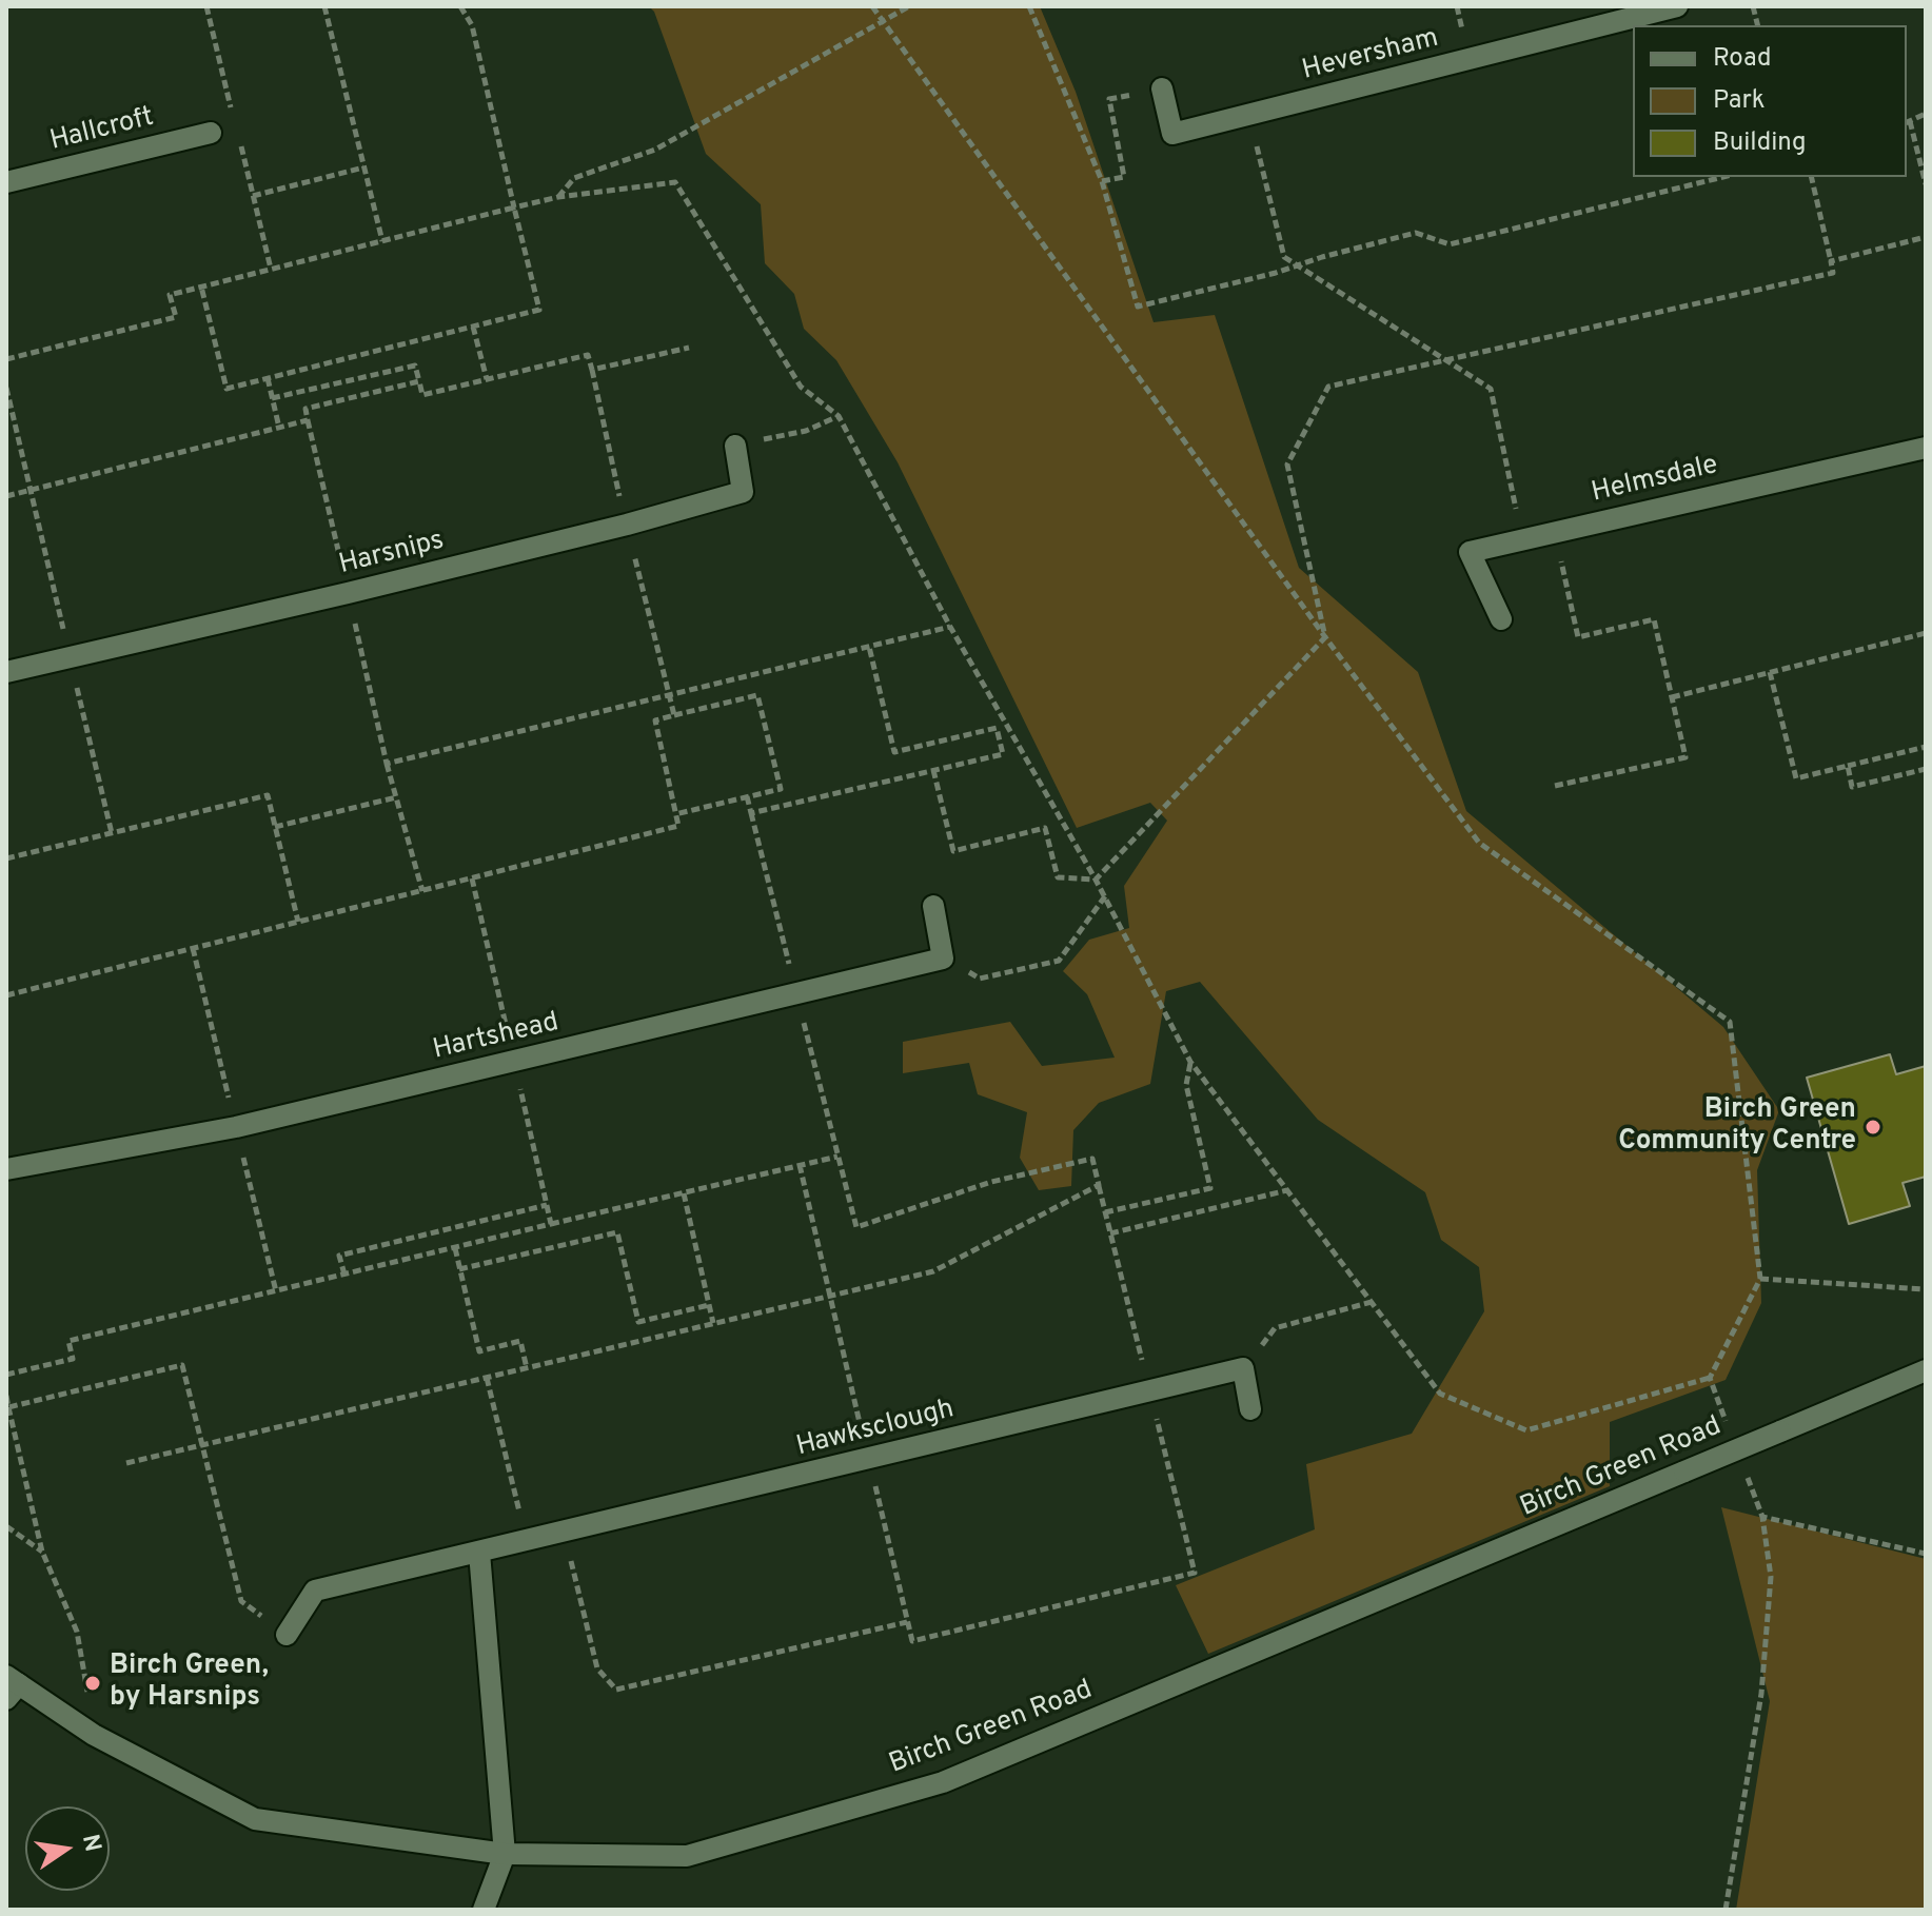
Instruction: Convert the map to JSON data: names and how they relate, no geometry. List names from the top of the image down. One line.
{"streets":{"street":["Heversham","Hallcroft","Helmsdale","Harsnips","Hartshead","Hawksclough","Birch Green Road"]},"places":["Birch Green Community Centre","Birch Green, by Harsnips"],"legend":["Road","Park","Building"],"north":"right"}
